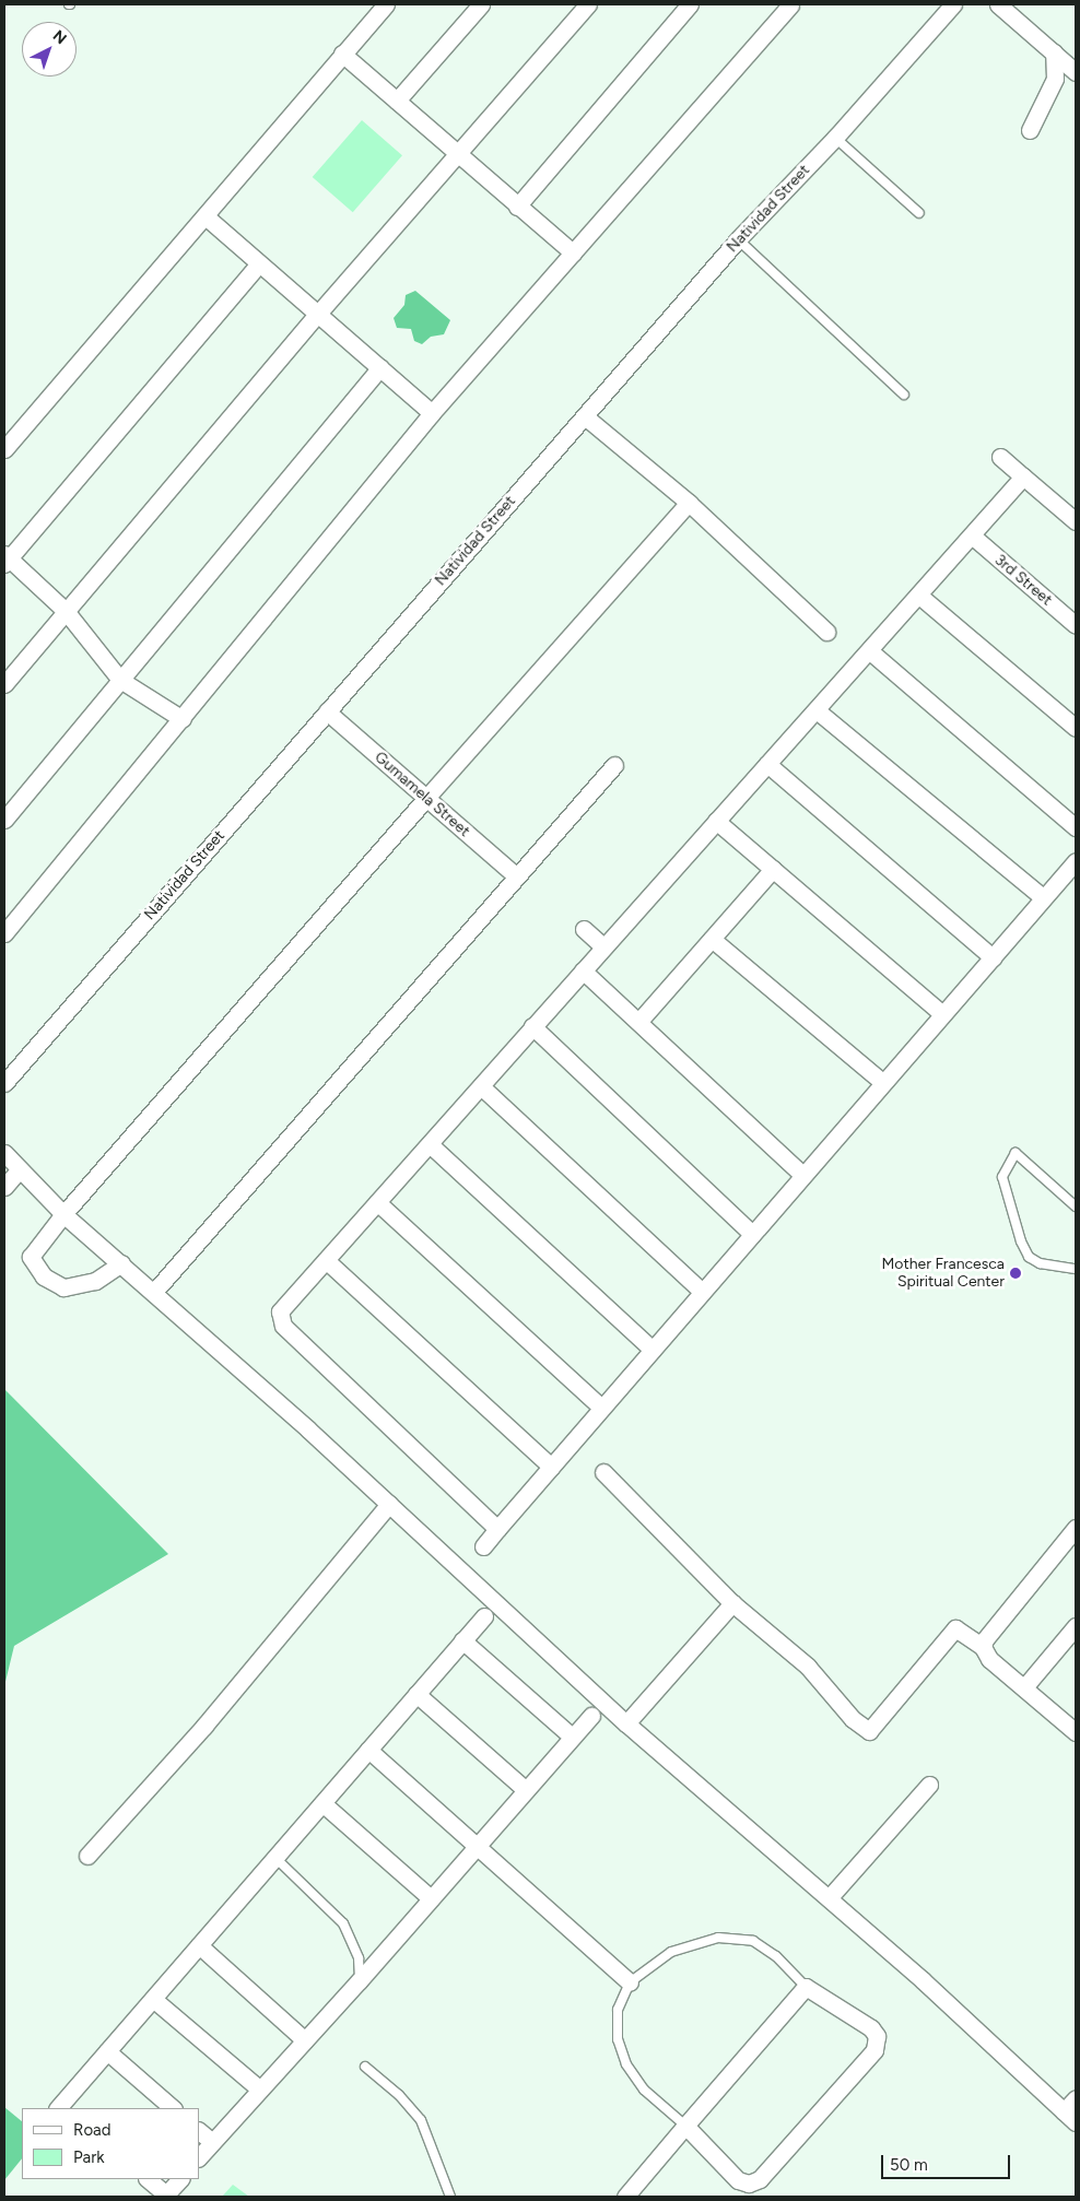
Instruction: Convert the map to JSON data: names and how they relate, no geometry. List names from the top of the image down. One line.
{"streets":{"street":["Natividad Street","3rd Street","Gumamela Street"]},"crossings":[["Natividad Street","Gumamela Street"]],"places":["Mother Francesca Spiritual Center"],"legend":["Road","Park"],"scale_bar":"50 m","north":"top right"}
